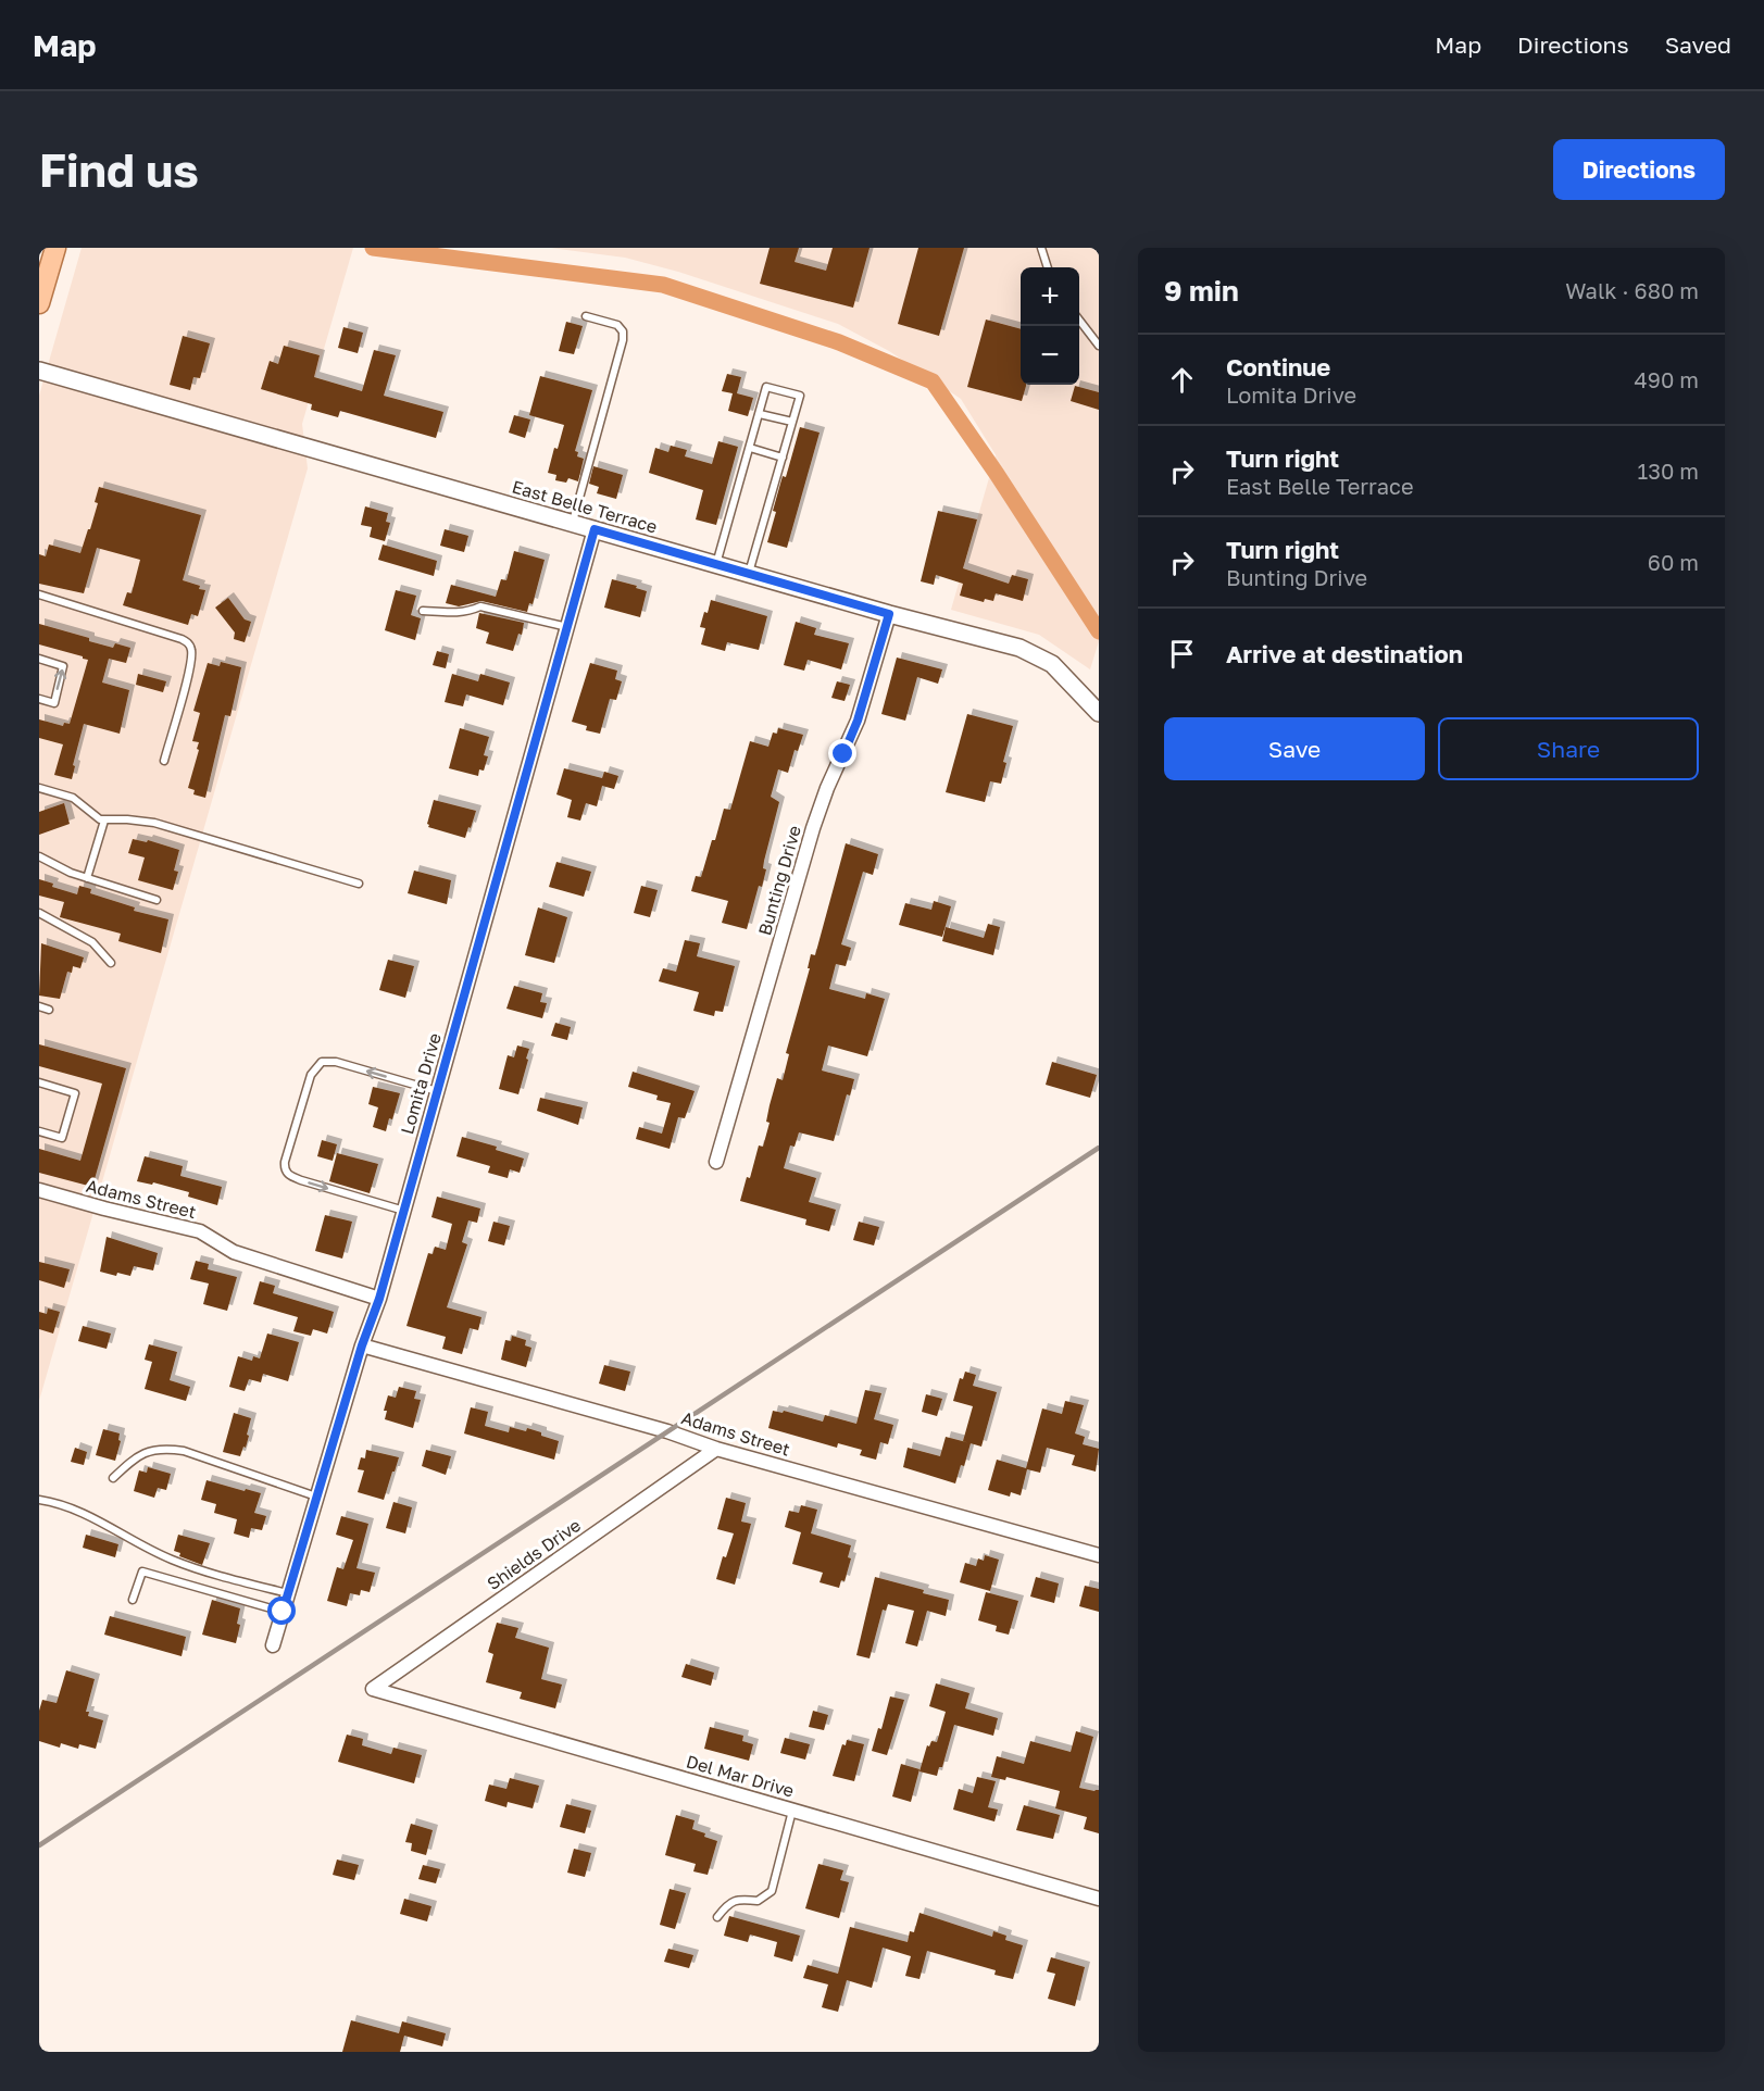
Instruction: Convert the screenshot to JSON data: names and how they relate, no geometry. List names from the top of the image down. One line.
{"streets":{"street":["East Belle Terrace","Bunting Drive","Lomita Drive","Adams Street","Shields Drive","Del Mar Drive"]},"crossings":[["East Belle Terrace","Bunting Drive"],["East Belle Terrace","Lomita Drive"],["Lomita Drive","Adams Street"],["Adams Street","Shields Drive"],["Shields Drive","Del Mar Drive"]],"page":{"header":"Map","nav":["Map","Directions","Saved"],"buttons":["Directions",["Save","Share"]],"title":"Find us","heading":["9 min","Walk · 680 m"],"map_buttons":["+","−"],"list":[["Continue","Lomita Drive","490 m"],["Turn right","East Belle Terrace","130 m"],["Turn right","Bunting Drive","60 m"],"Arrive at destination"]}}
